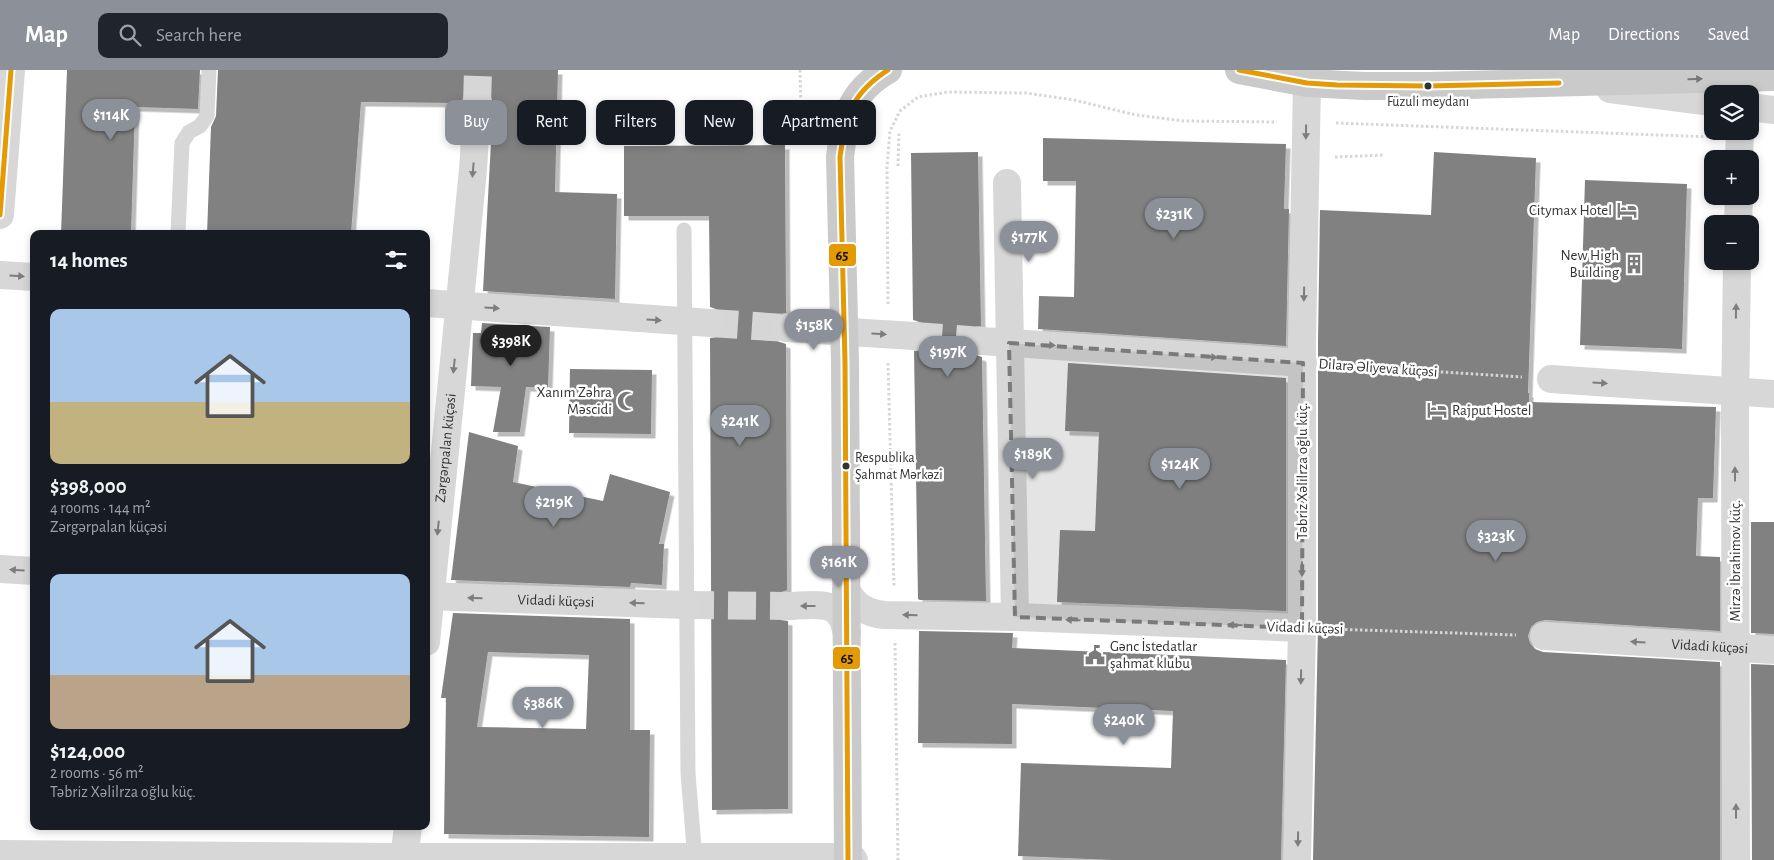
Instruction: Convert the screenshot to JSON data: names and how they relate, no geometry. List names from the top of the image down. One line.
{"streets":{"street":["Dilarə Əliyeva küçəsi","Zərgərpalan küçəsi","Təbriz Xəlilrza oğlu küç.","Mirzə İbrahimov küç.","Vidadi küçəsi"]},"crossings":[["Dilarə Əliyeva küçəsi","Təbriz Xəlilrza oğlu küç."],["Təbriz Xəlilrza oğlu küç.","Vidadi küçəsi"],["Mirzə İbrahimov küç.","Vidadi küçəsi"]],"one_way":["Dilarə Əliyeva küçəsi","Zərgərpalan küçəsi","Təbriz Xəlilrza oğlu küç.","Mirzə İbrahimov küç.","Vidadi küçəsi"],"places":{"other":["Füzuli meydanı","Respublika Şahmat Mərkəzi"],"hotel":["Citymax Hotel","Rajput Hostel"],"building":["New High Building"],"mosque":["Xanım Zəhra Məscidi"],"public building":["Gənc İstedatlar şahmat klubu"]},"lines":["transit line 65"],"page":{"header":"Map","search":"Search here","nav":["Map","Directions","Saved"],"map_buttons":["+","−"],"price":["$114K","$231K","$177K","$158K","$398K","$197K","$241K","$189K","$124K","$219K","$323K","$161K","$386K","$240K"],"chip":["Buy","Rent","Filters","New","Apartment"],"heading":"14 homes","list":[{"name":"$398,000","note":"4 rooms · 144 m² · Zərgərpalan küçəsi"},{"name":"$124,000","note":"2 rooms · 56 m² · Təbriz Xəlilrza oğlu küç."}]}}
